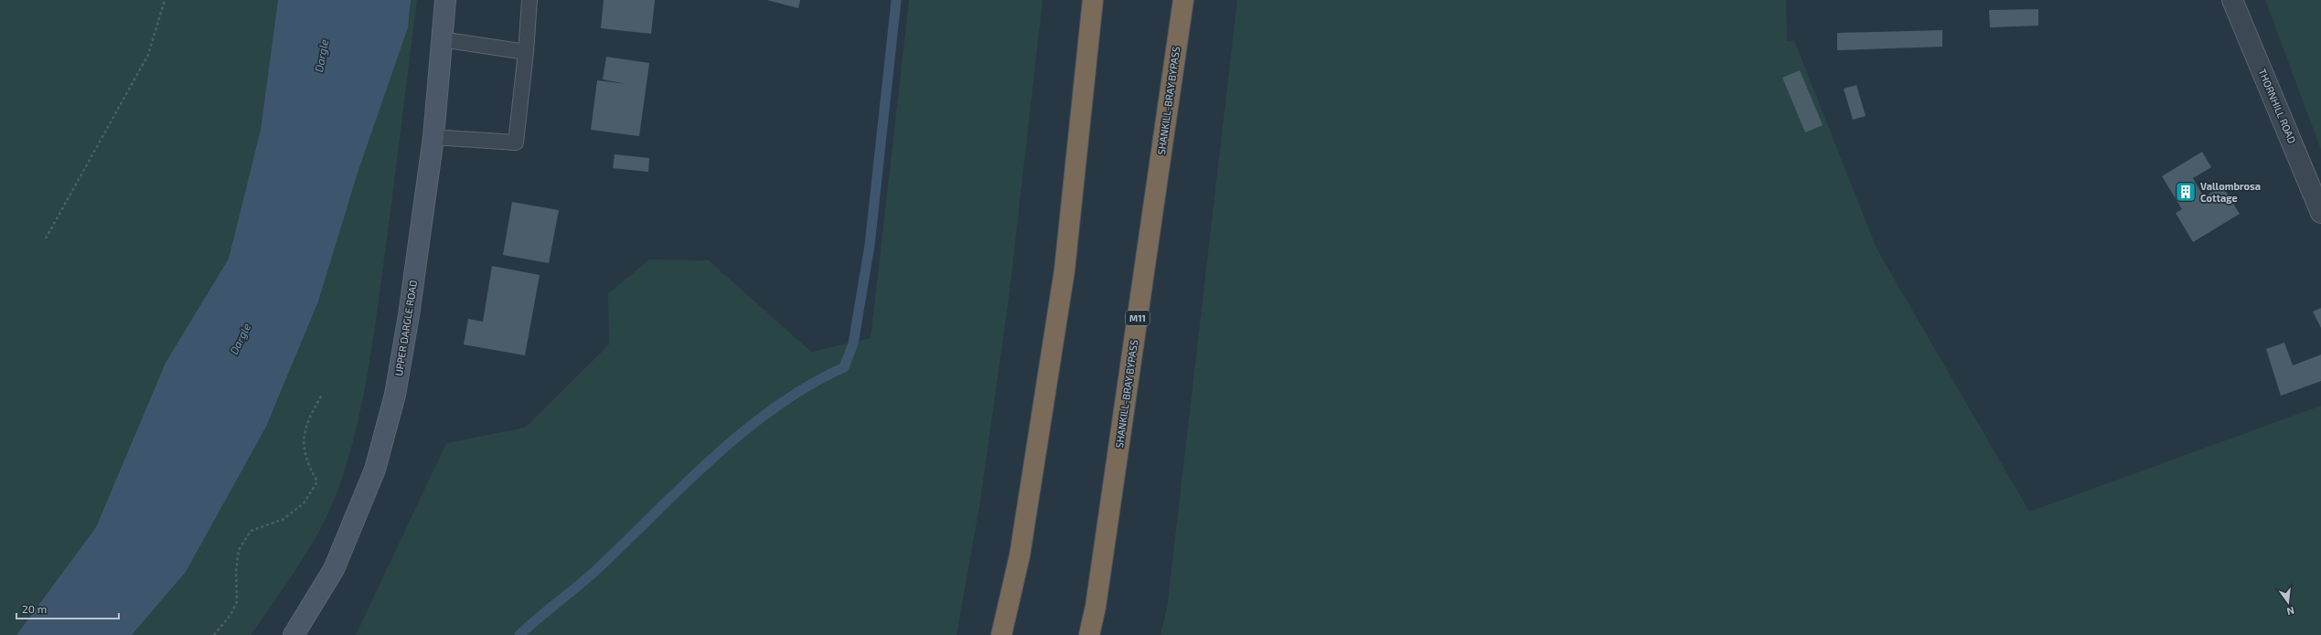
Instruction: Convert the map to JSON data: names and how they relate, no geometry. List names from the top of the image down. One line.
{"streets":{"highway":["SHANKILL-BRAY BYPASS","M11"],"main road":["UPPER DARGLE ROAD"],"street":["THORNHILL ROAD"]},"water":["Dargle"],"places":{"building":["Vallombrosa Cottage"]},"scale_bar":"20 m","north":"bottom"}
